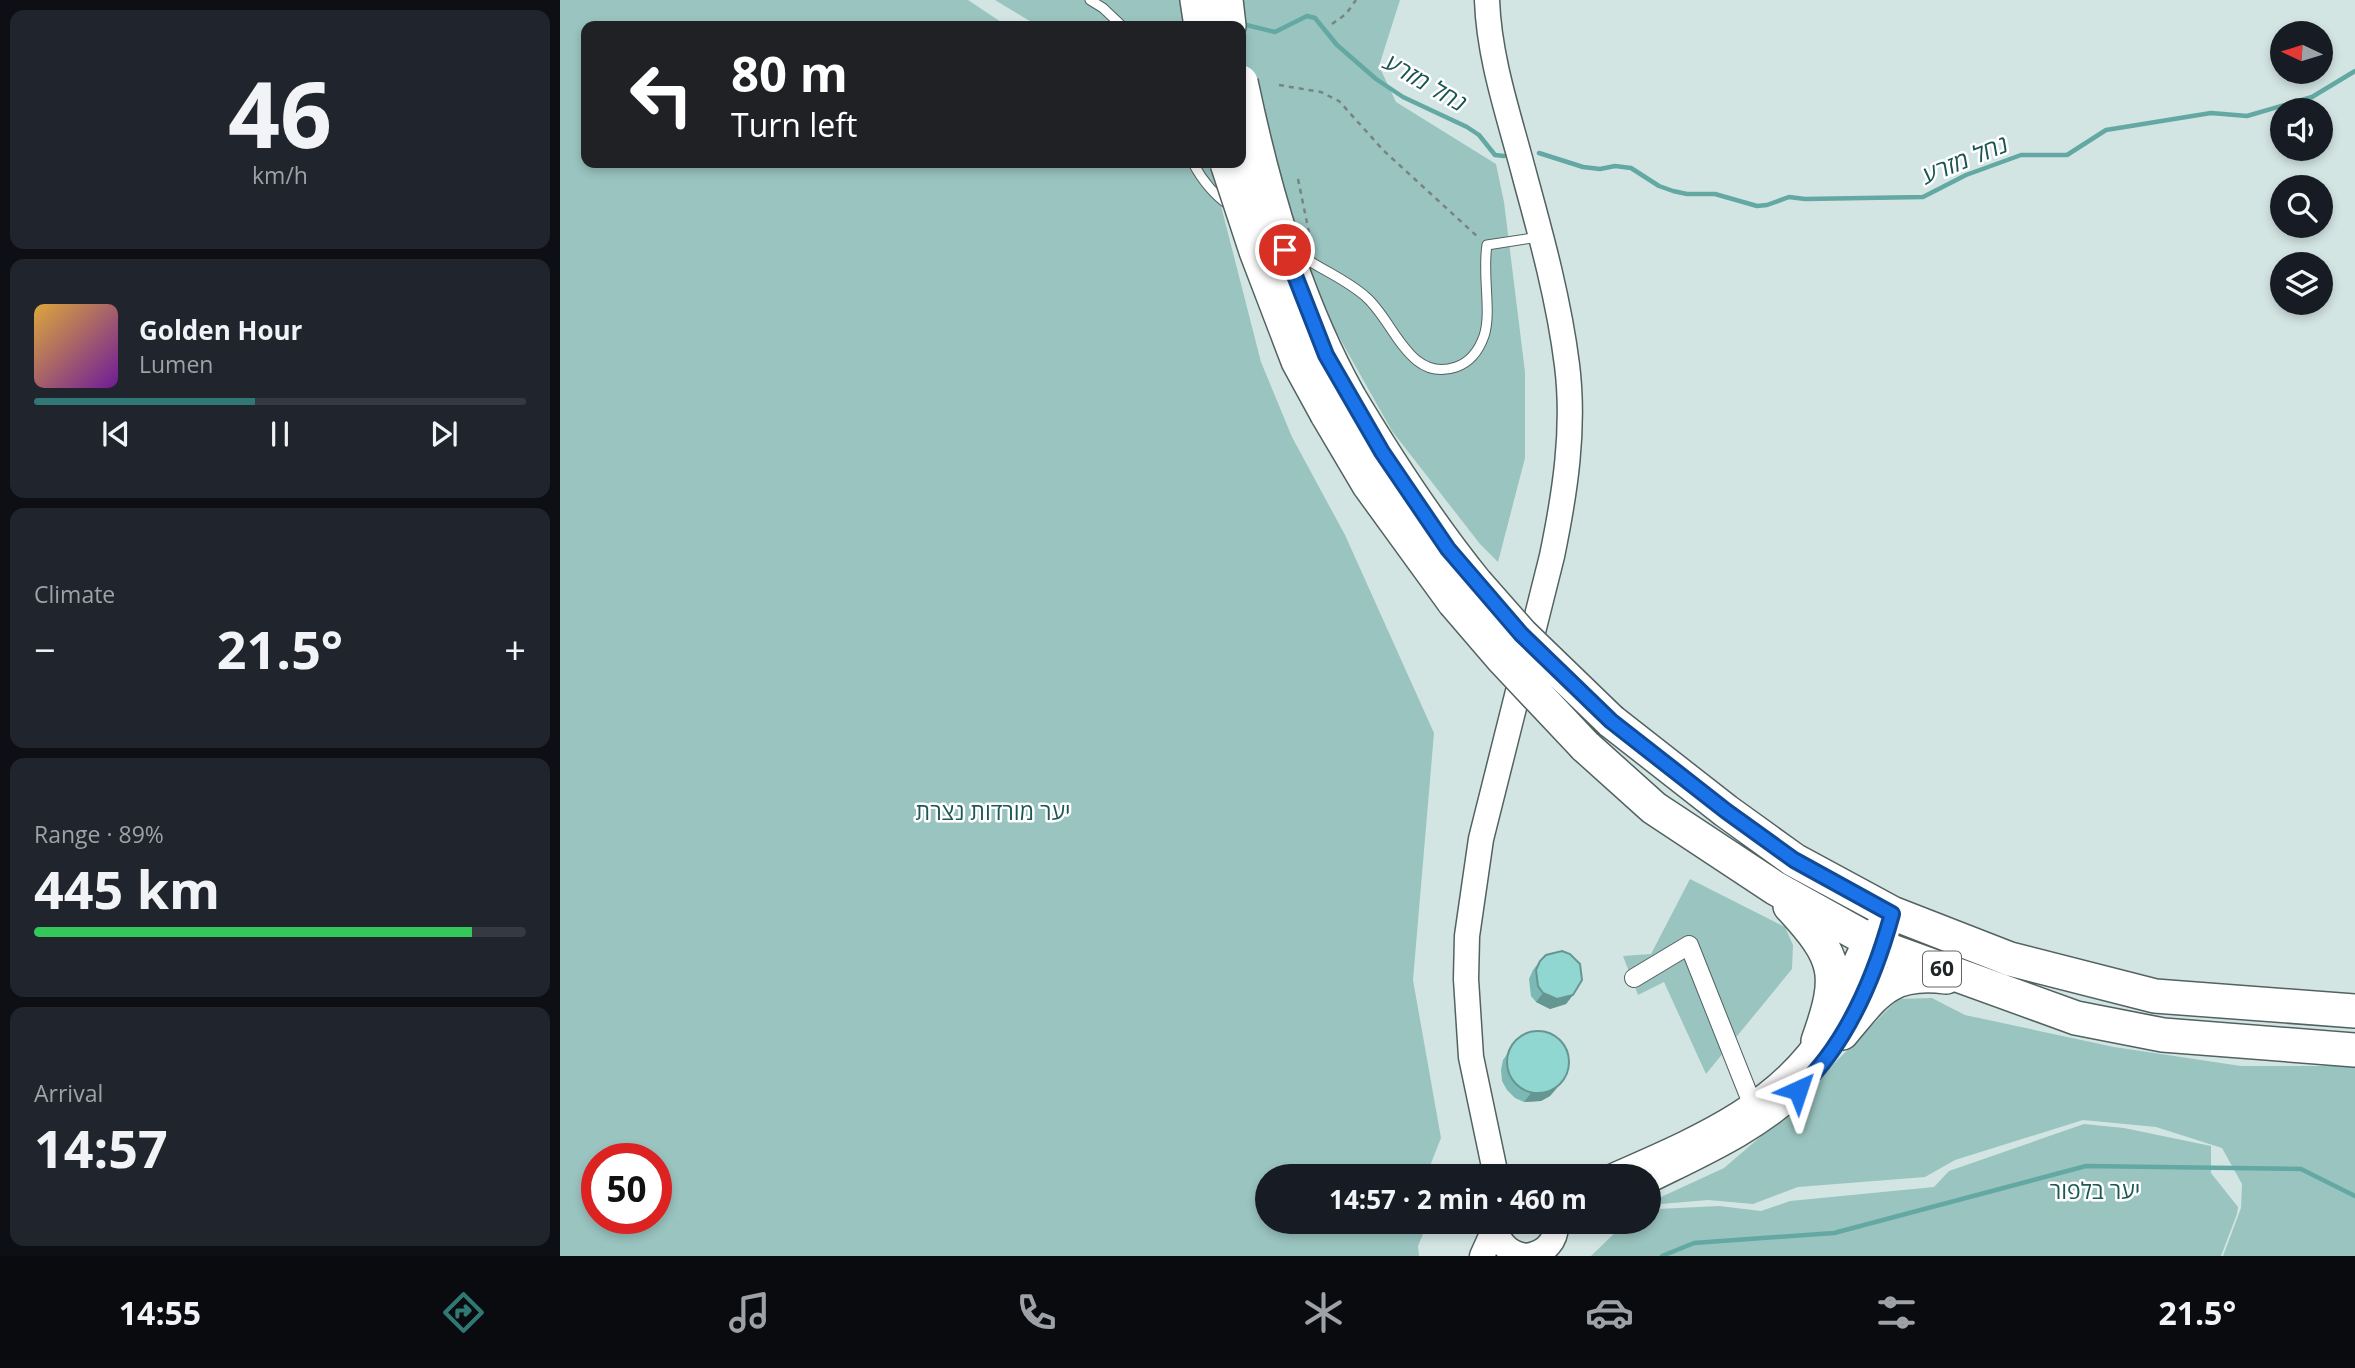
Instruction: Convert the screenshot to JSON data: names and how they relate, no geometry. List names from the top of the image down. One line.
{"streets":{"highway":["60"]},"water":["נחל מזרע"],"parks":["יער מורדות נצרת","יער בלפור"],"north":"left","page":{"tile":[["46","km/h"],"Climate",["Range · 89%","445 km"],["Arrival","14:57"]],"turn":["80 m","Turn left"],"song":["Golden Hour","Lumen"],"heat":["−","21.5°","+"],"limit":"50","trip":"14:57 · 2 min · 460 m","tabs":["14:55","21.5°"]}}
